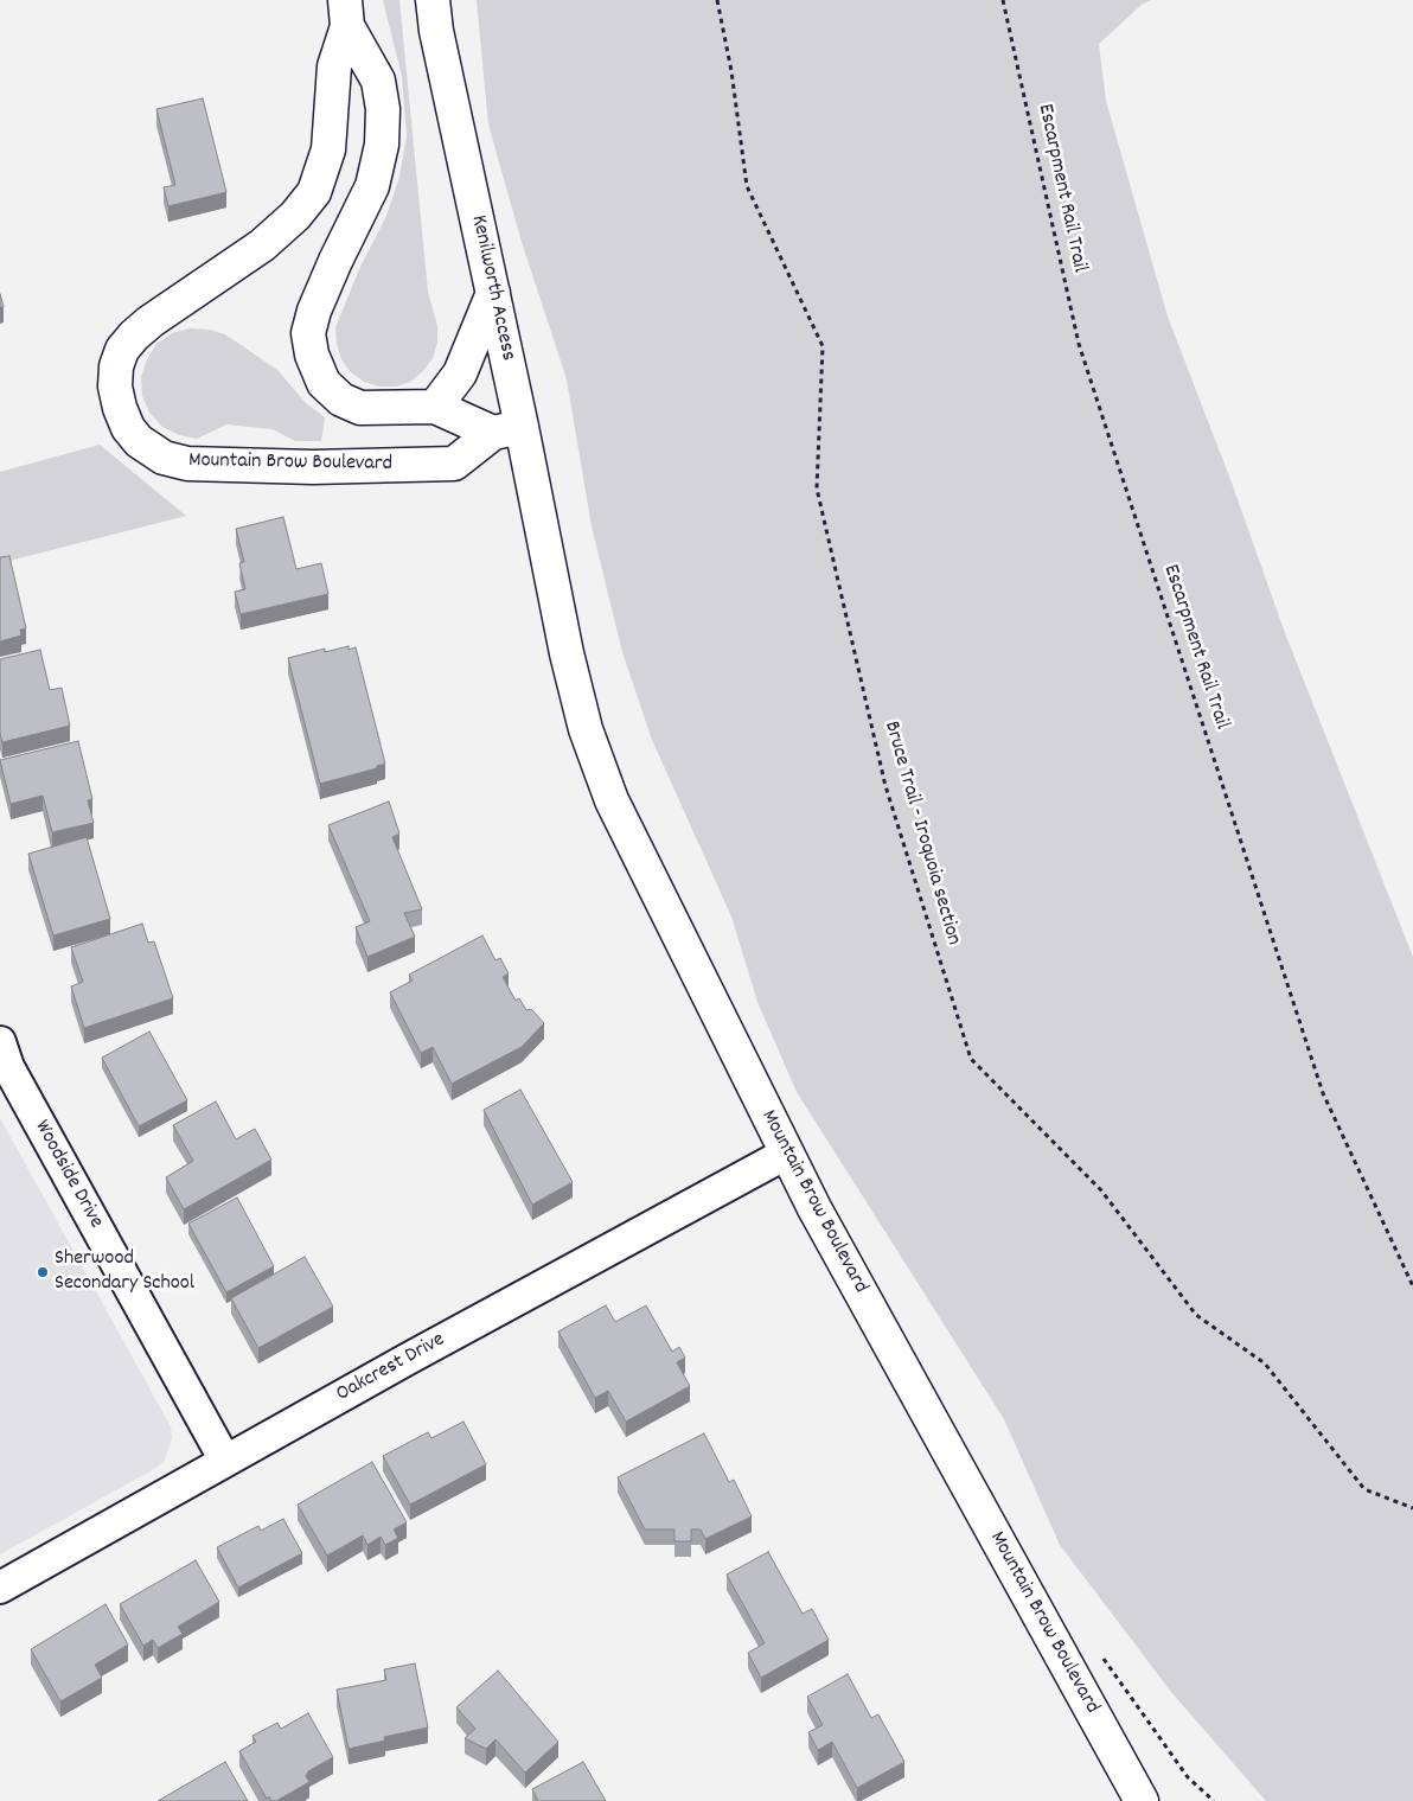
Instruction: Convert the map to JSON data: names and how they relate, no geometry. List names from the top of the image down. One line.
{"streets":{"main road":["Kenilworth Access","Mountain Brow Boulevard"],"street":["Woodside Drive","Oakcrest Drive"],"path":["Escarpment Rail Trail","Bruce Trail - Iroquoia section"]},"crossings":[["Kenilworth Access","Mountain Brow Boulevard"],["Mountain Brow Boulevard","Oakcrest Drive"],["Woodside Drive","Oakcrest Drive"]],"places":["Sherwood Secondary School"]}
